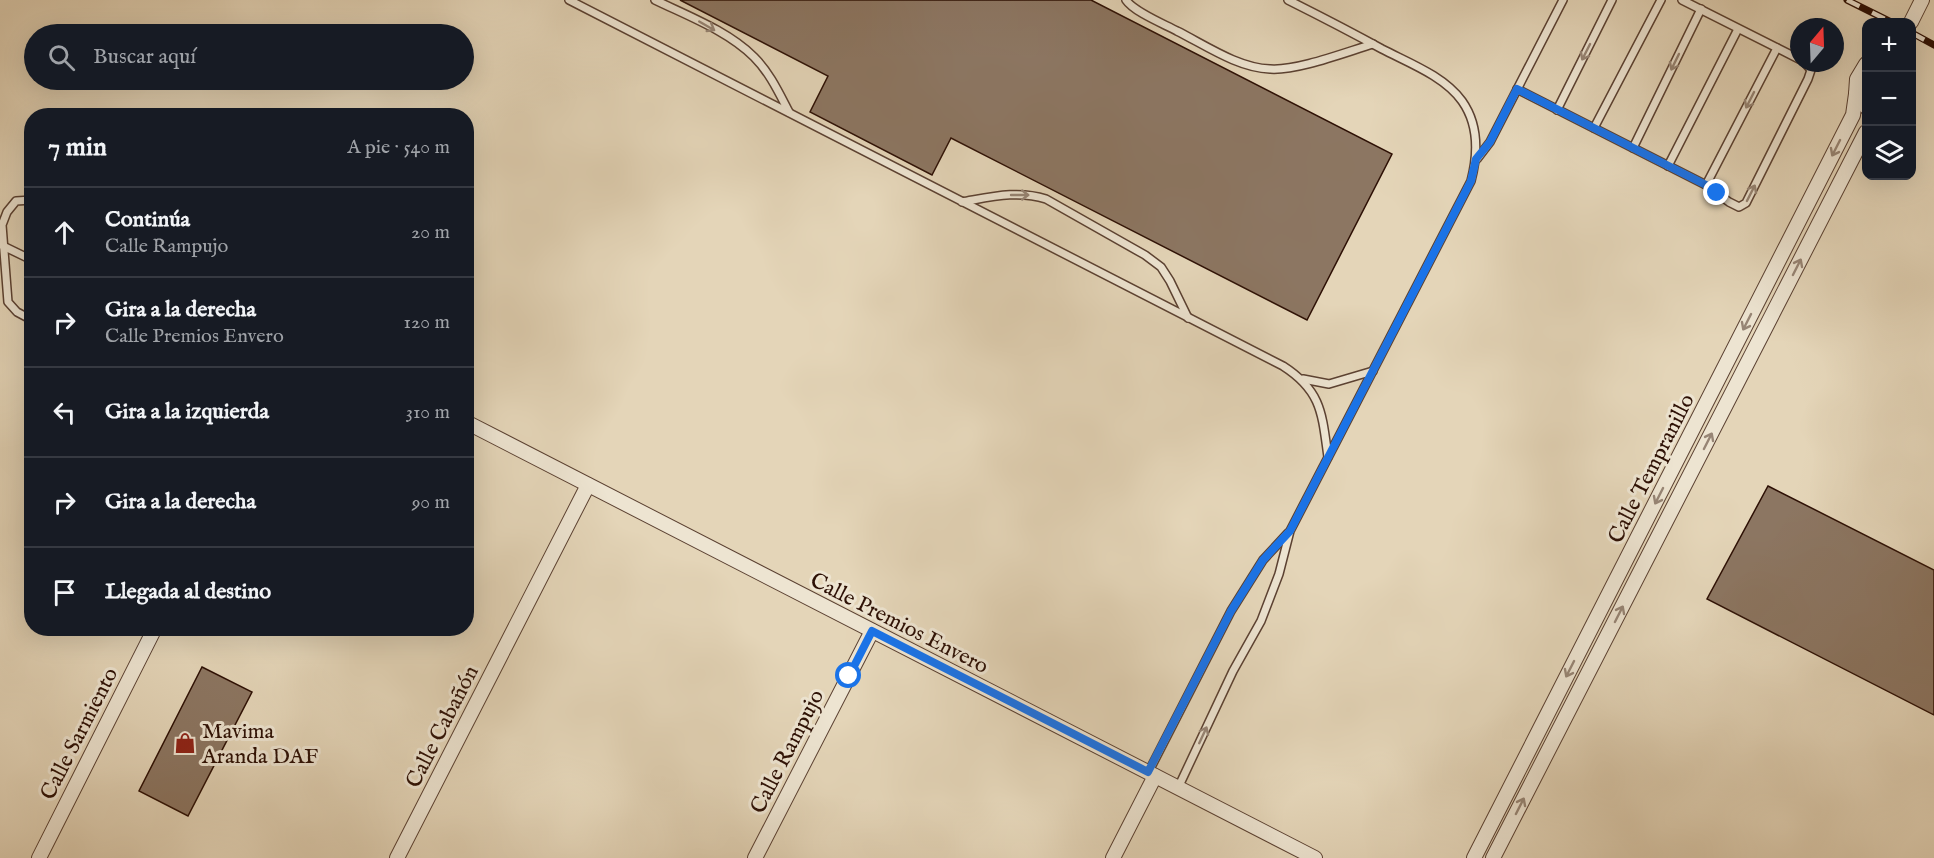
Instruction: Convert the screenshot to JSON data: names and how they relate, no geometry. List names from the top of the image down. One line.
{"streets":{"street":["Calle Tempranillo","Calle Premios Envero","Calle Cabañón","Calle Sarmiento","Calle Rampujo"]},"crossings":[["Calle Premios Envero","Calle Cabañón"],["Calle Premios Envero","Calle Rampujo"]],"places":{"shop":["Mavima Aranda DAF"]},"north":"top","page":{"map_buttons":["+","−"],"search":"Buscar aquí","heading":["7 min","A pie · 540 m"],"list":[["Continúa","Calle Rampujo","20 m"],["Gira a la derecha","Calle Premios Envero","120 m"],["Gira a la izquierda","310 m"],["Gira a la derecha","90 m"],"Llegada al destino"]}}
